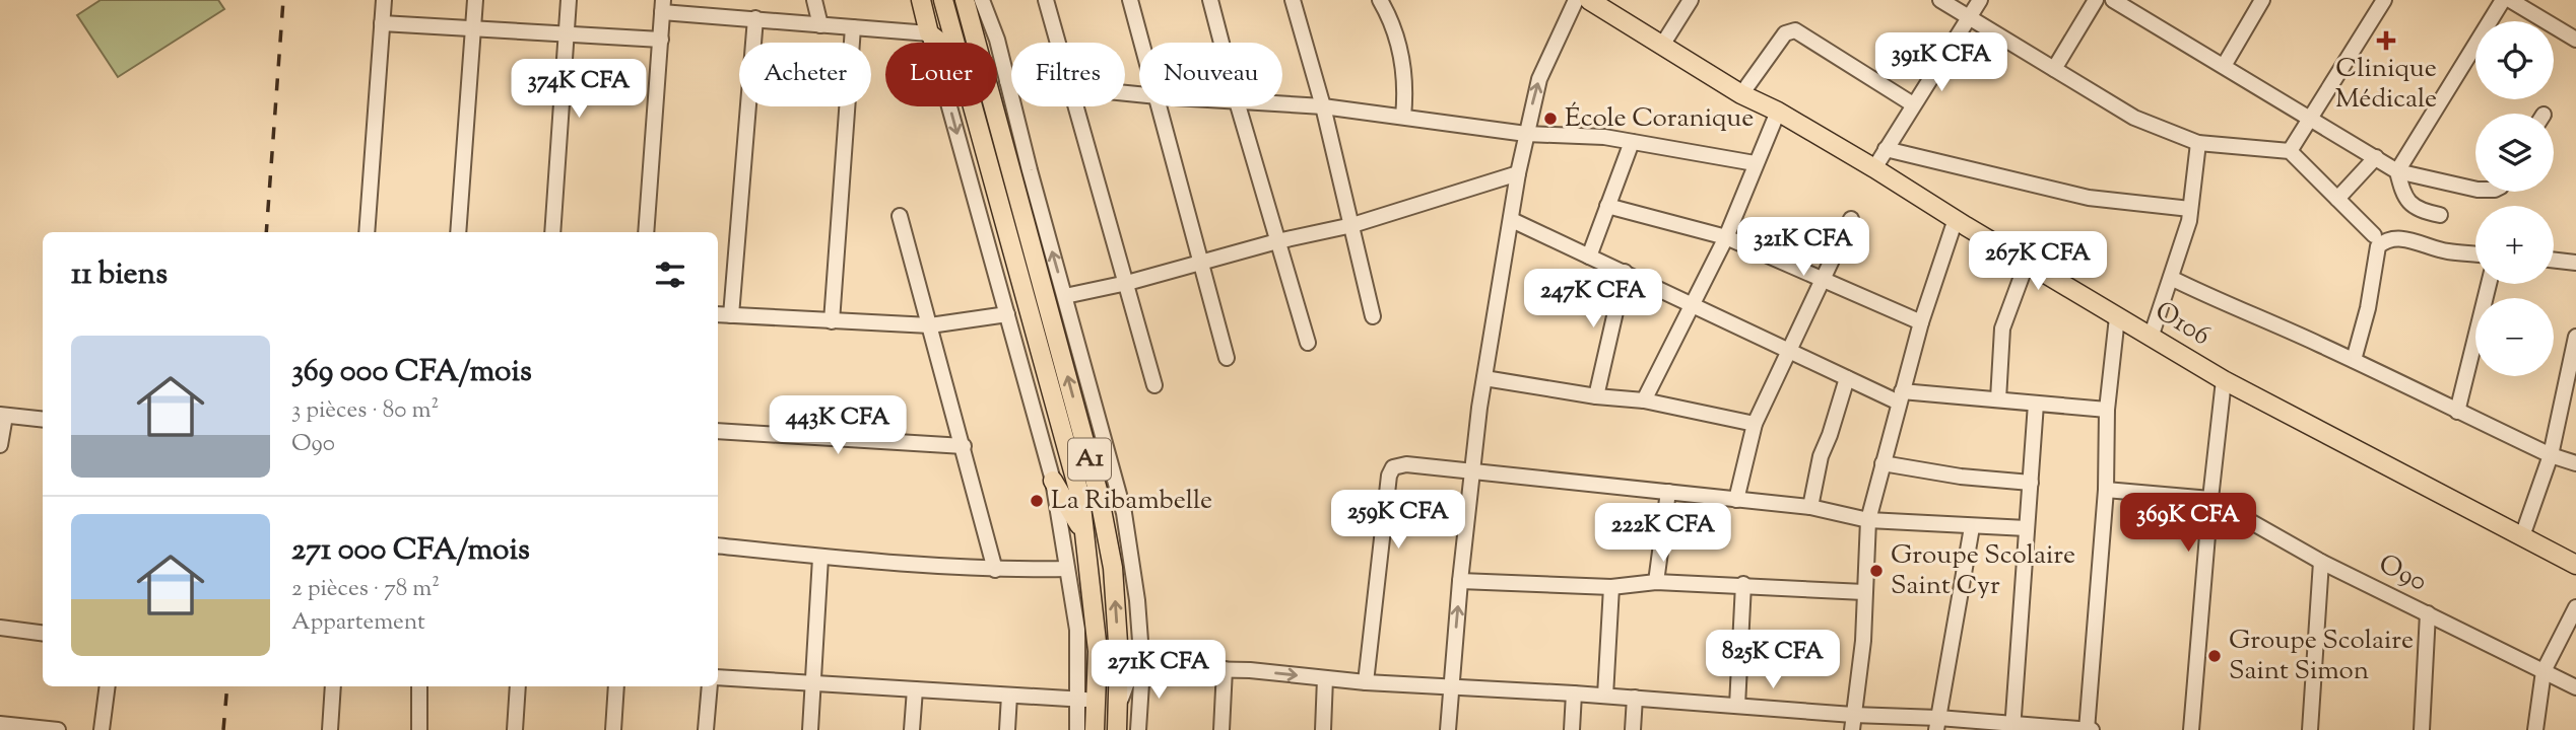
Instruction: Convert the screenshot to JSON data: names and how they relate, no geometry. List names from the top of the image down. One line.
{"streets":{"main road":["O106","A1"],"street":["O90"]},"places":{"health":["Clinique Médicale"],"other":["École Coranique","La Ribambelle","Groupe Scolaire Saint Cyr","Groupe Scolaire Saint Simon"]},"page":{"map_buttons":["+","−"],"price":["391K CFA","374K CFA","321K CFA","267K CFA","247K CFA","443K CFA","259K CFA","369K CFA","222K CFA","825K CFA","271K CFA"],"chip":["Acheter","Louer","Filtres","Nouveau"],"heading":"11 biens","list":[{"name":"369 000 CFA/mois","note":"3 pièces · 80 m² · O90"},{"name":"271 000 CFA/mois","note":"2 pièces · 78 m² · Appartement"}]}}
